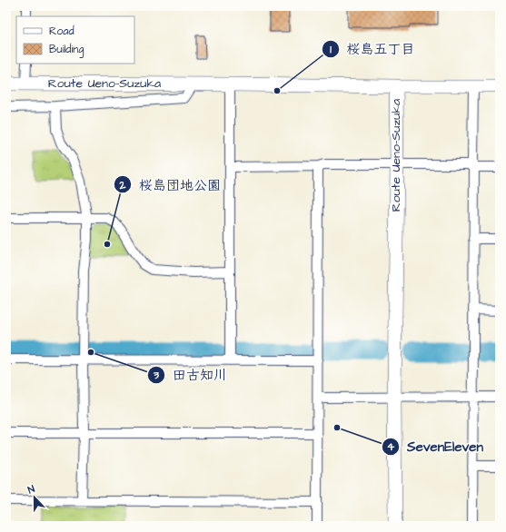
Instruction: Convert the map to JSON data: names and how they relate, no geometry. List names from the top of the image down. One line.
{"streets":{"main road":["Route Ueno-Suzuka"]},"places":["桜島五丁目","桜島団地公園","田古知川","SevenEleven"],"legend":["Road","Building"],"north":"top"}
